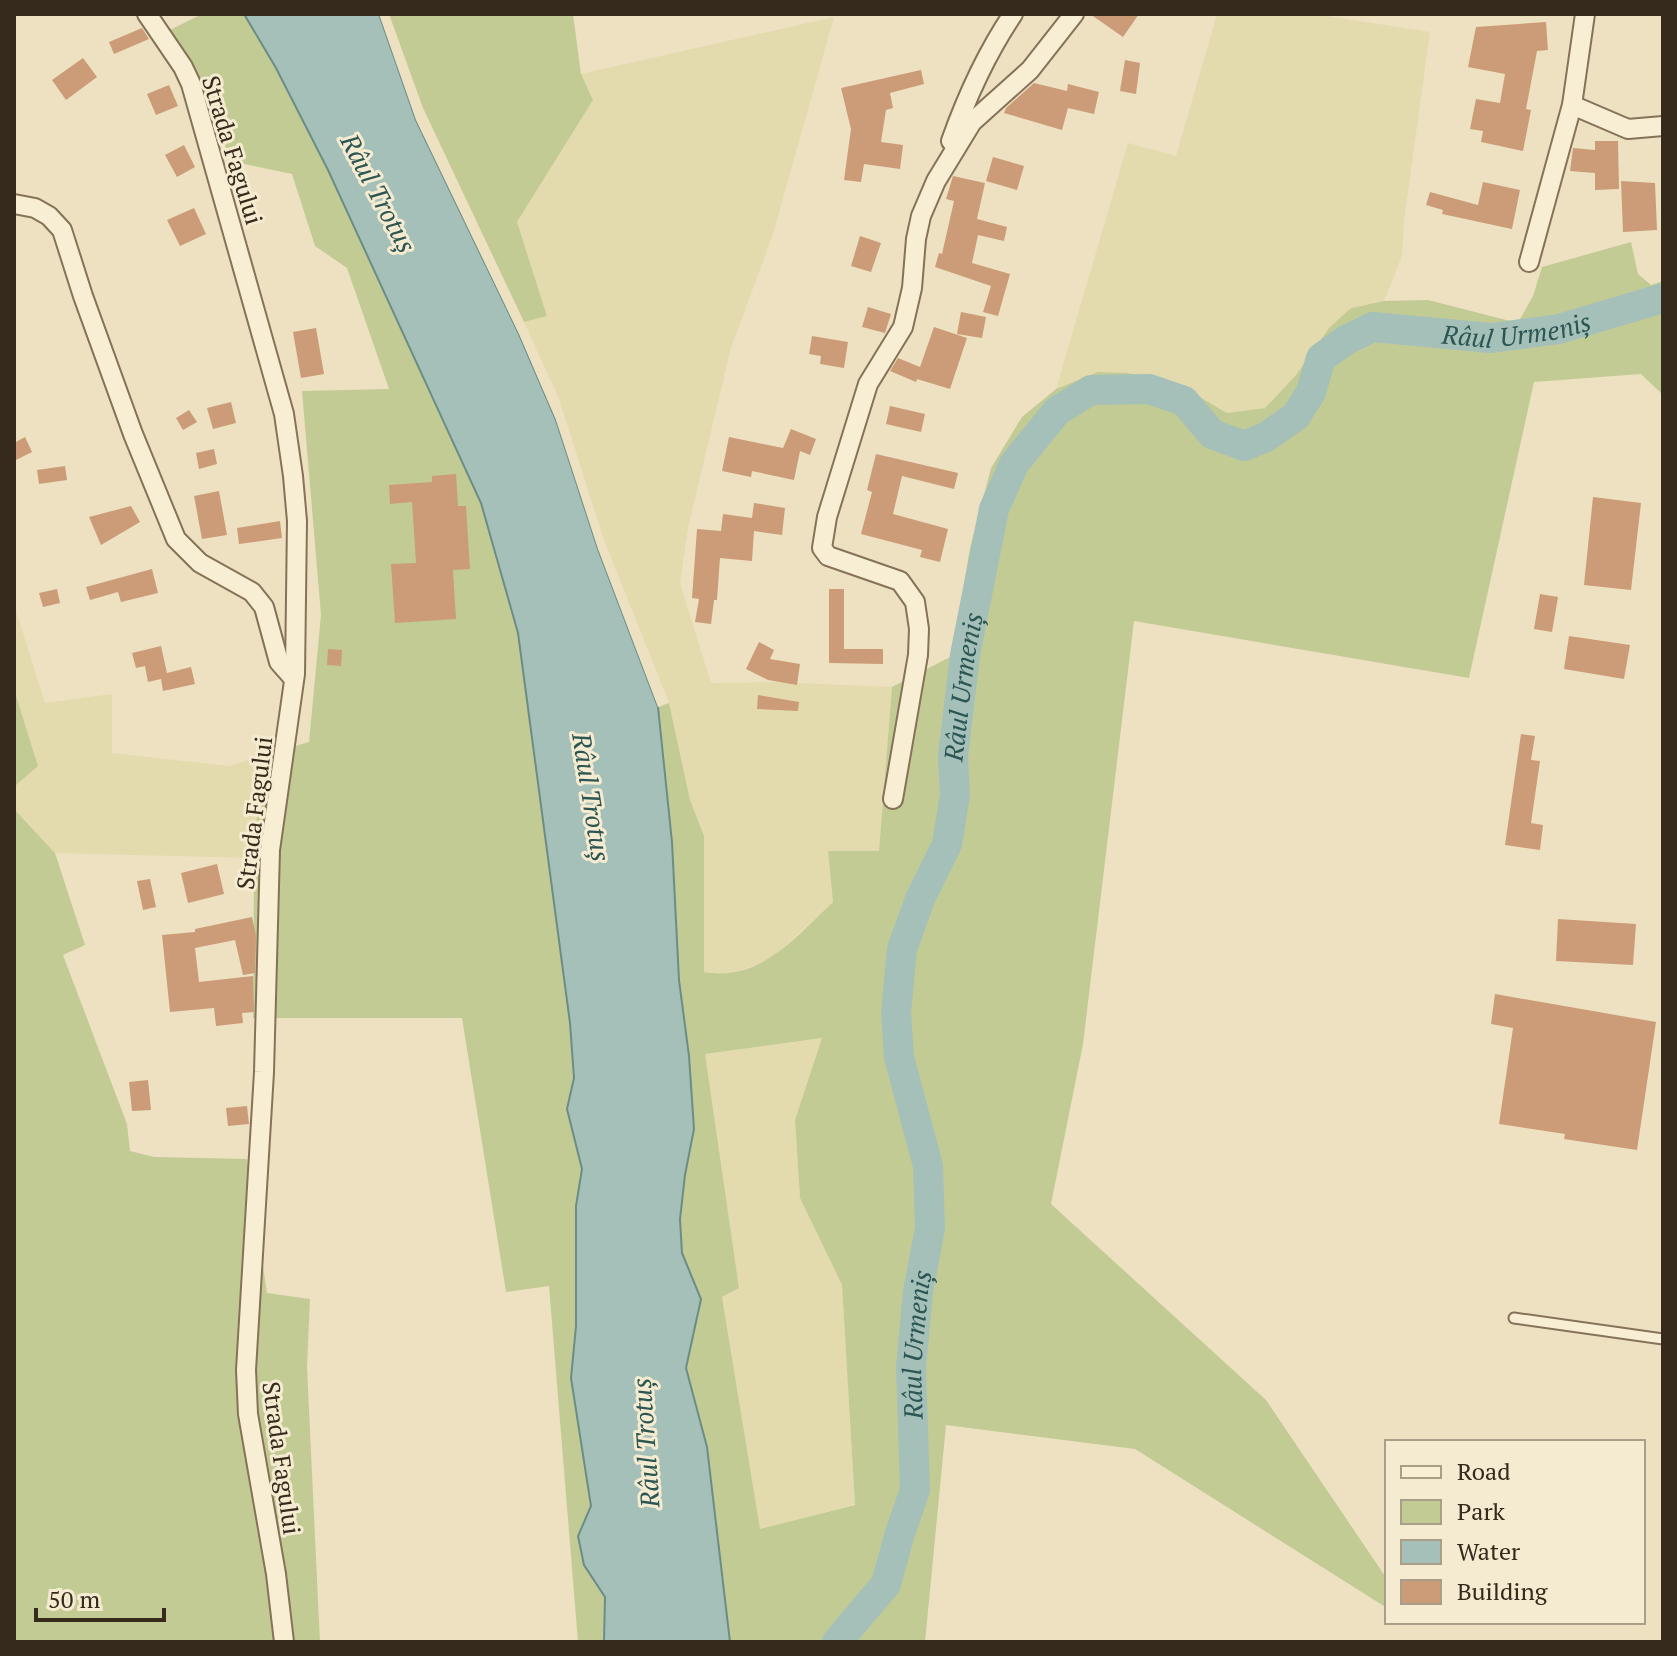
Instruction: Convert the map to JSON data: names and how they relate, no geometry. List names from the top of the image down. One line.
{"streets":{"street":["Strada Fagului"]},"water":["Râul Trotuș","Râul Urmeniș"],"legend":["Road","Park","Water","Building"],"scale_bar":"50 m"}
